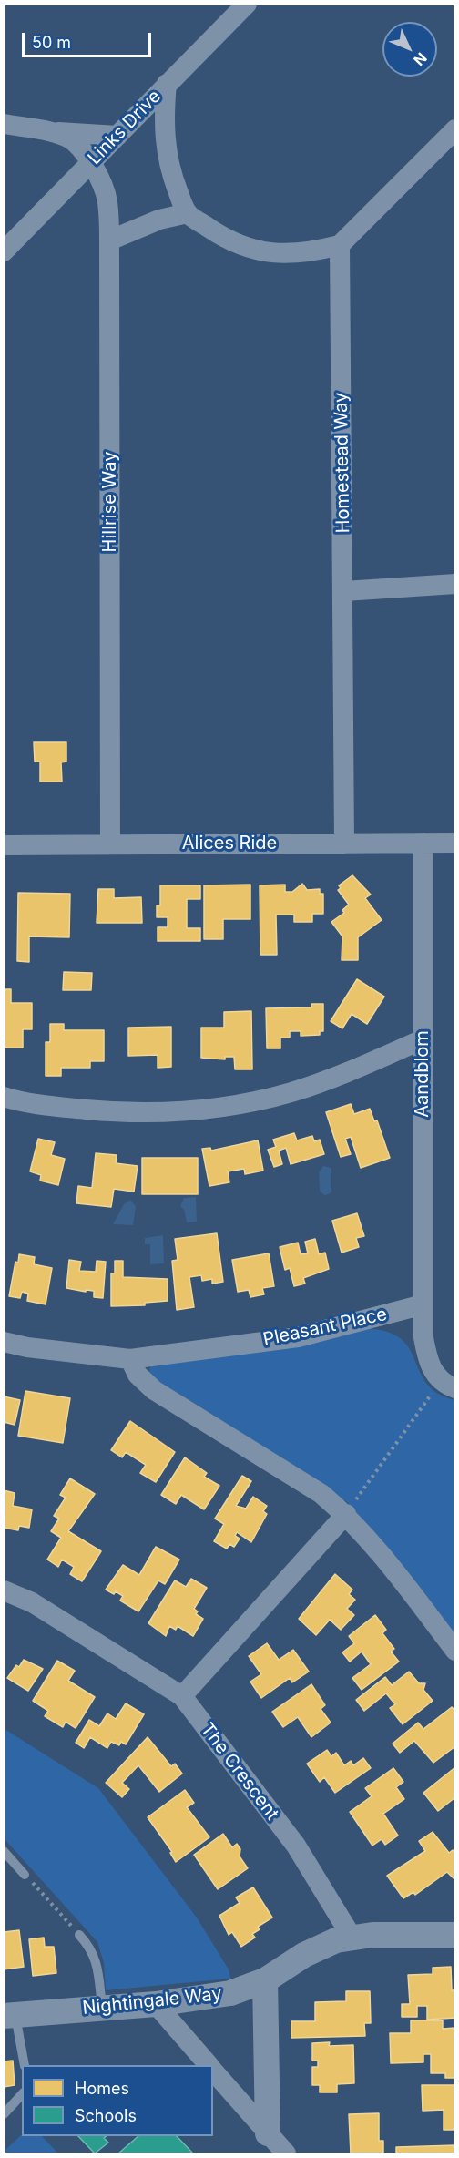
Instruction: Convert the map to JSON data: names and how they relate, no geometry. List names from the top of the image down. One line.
{"streets":{"street":["Links Drive","Homestead Way","Hillrise Way","Alices Ride","Aandblom","Pleasant Place","The Crescent","Nightingale Way"]},"crossings":[["Links Drive","Hillrise Way"],["Homestead Way","Alices Ride"],["Hillrise Way","Alices Ride"],["Alices Ride","Aandblom"],["Aandblom","Pleasant Place"],["The Crescent","Nightingale Way"]],"legend":["Homes","Schools"],"scale_bar":"50 m","north":"bottom right"}
